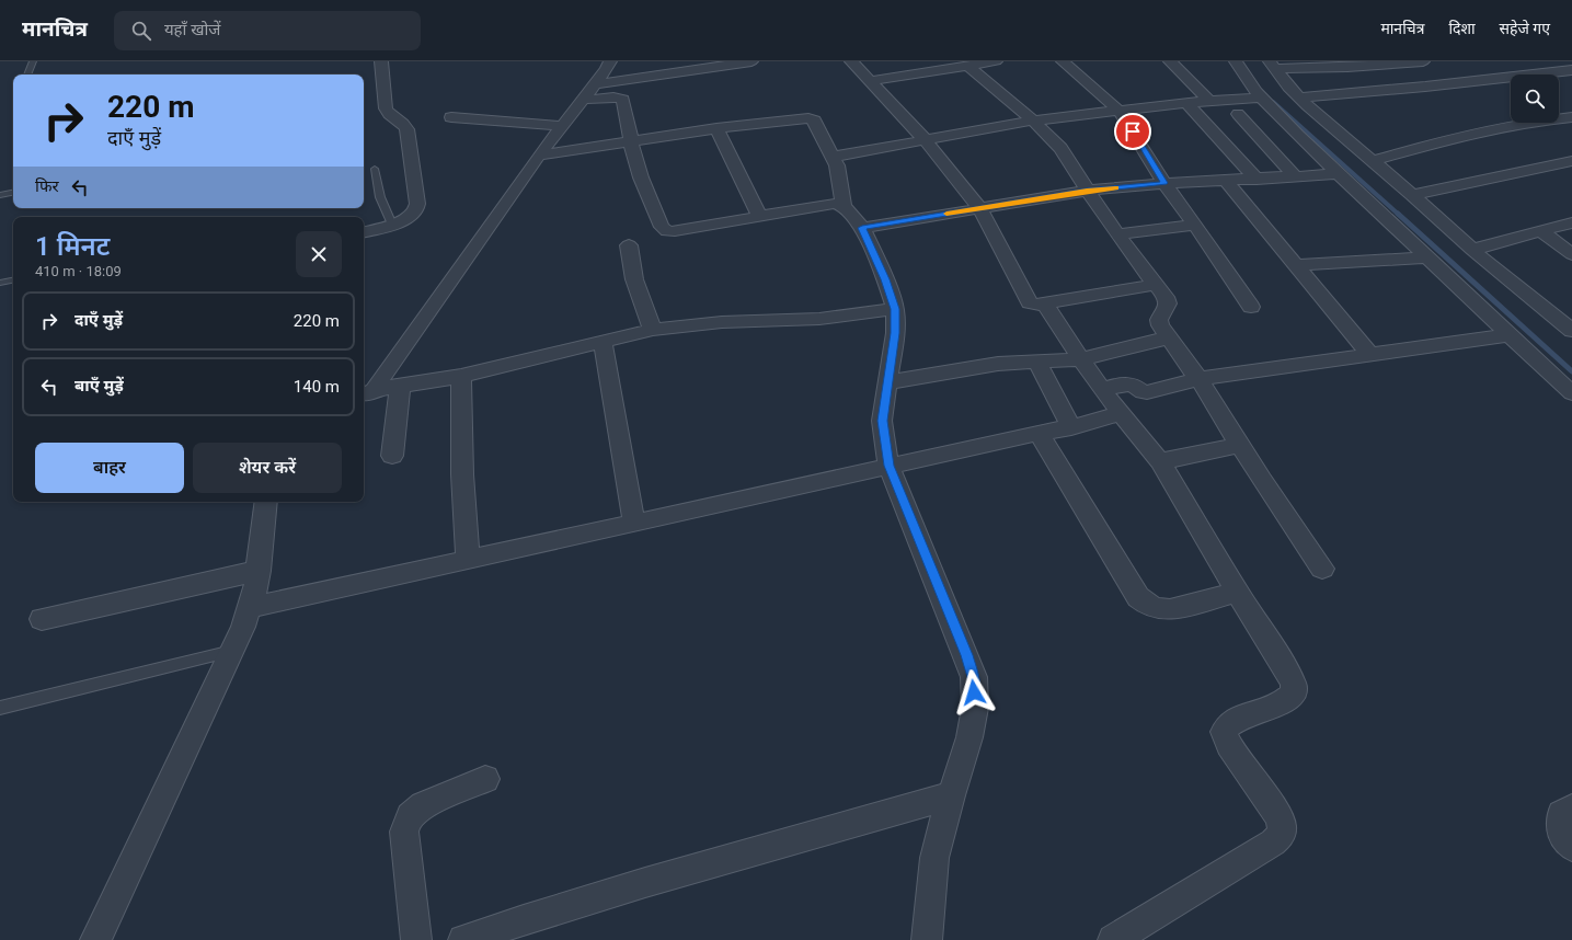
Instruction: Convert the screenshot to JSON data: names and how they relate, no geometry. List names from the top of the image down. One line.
{"page":{"header":"मानचित्र","search":"यहाँ खोजें","nav":["मानचित्र","दिशा","सहेजे गए"],"turn":["220 m","दाएँ मुड़ें"],"then":"फिर","heading":["1 मिनट","410 m · 18:09"],"list":[{"name":"दाएँ मुड़ें","value":"220 m"},{"name":"बाएँ मुड़ें","value":"140 m"}],"buttons":["बाहर","शेयर करें"]}}
